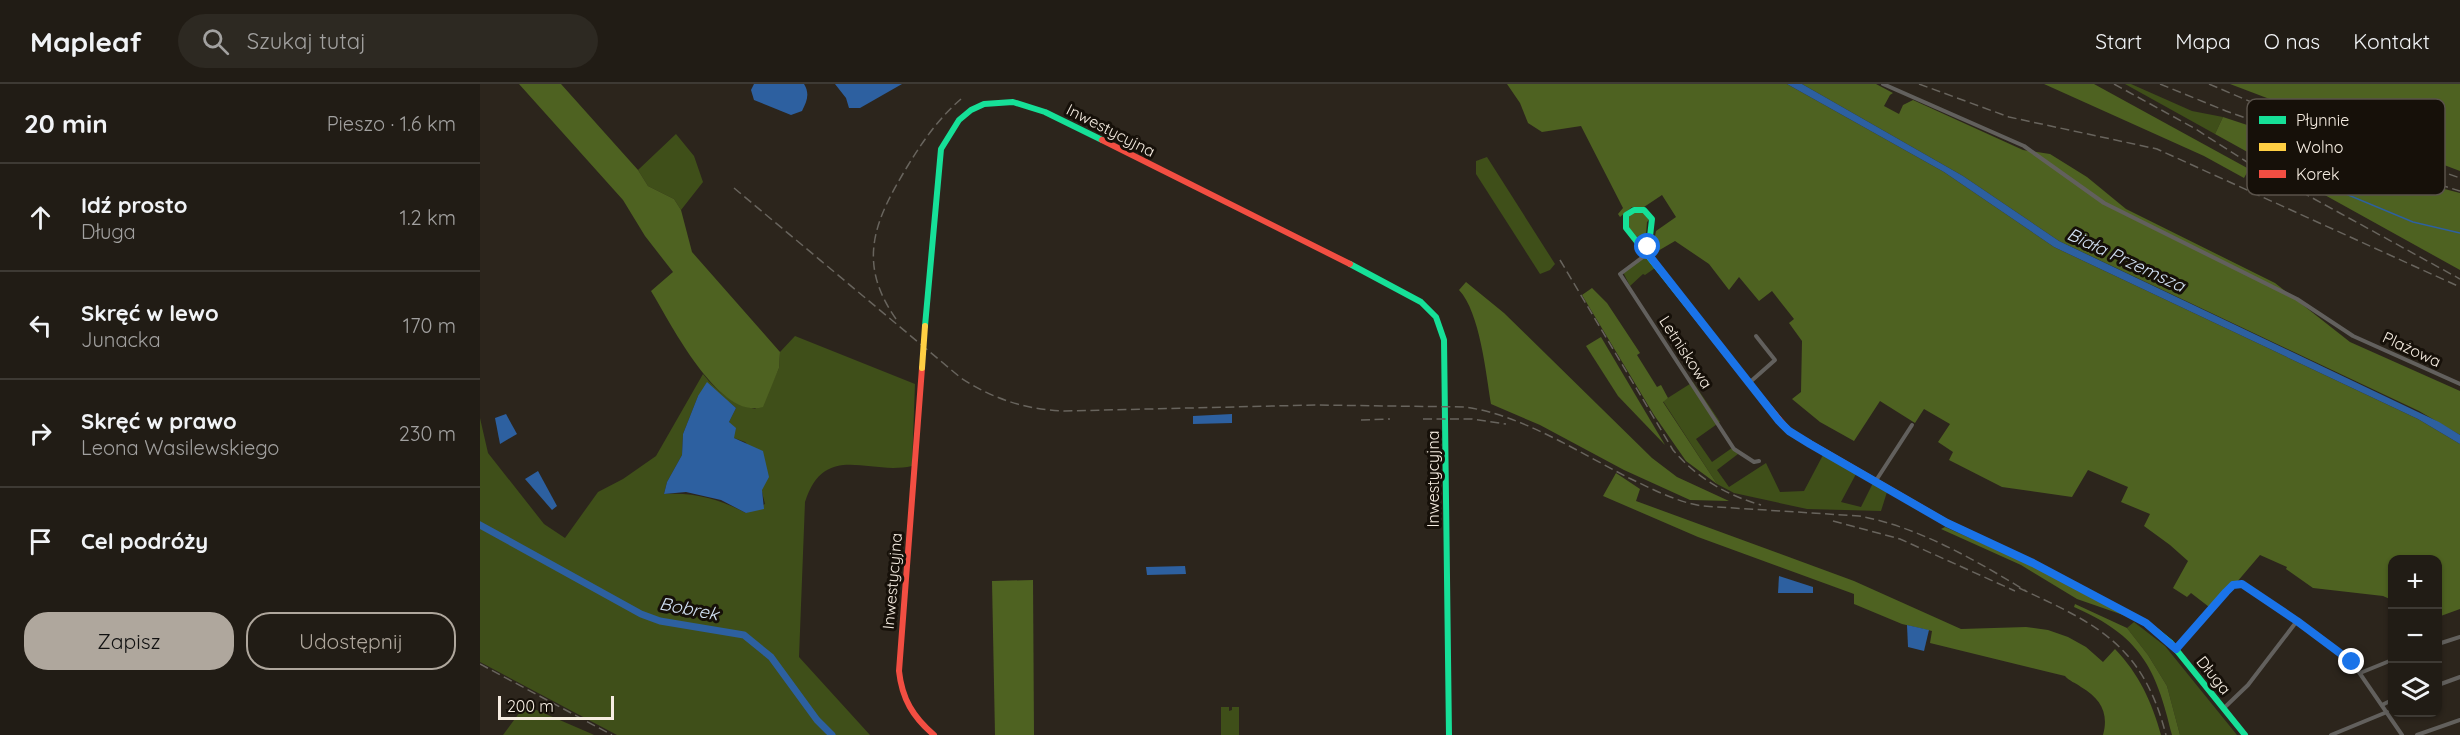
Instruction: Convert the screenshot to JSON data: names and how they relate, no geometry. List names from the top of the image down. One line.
{"streets":{"street":["Inwestycyjna","Plażowa","Letniskowa","Długa"]},"crossings":[["Letniskowa","Długa"]],"water":["Biała Przemsza","Bobrek"],"legend":["Płynnie","Wolno","Korek"],"scale_bar":"200 m","page":{"header":"Mapleaf","search":"Szukaj tutaj","nav":["Start","Mapa","O nas","Kontakt"],"heading":["20 min","Pieszo · 1.6 km"],"list":[["Idź prosto","Długa","1.2 km"],["Skręć w lewo","Junacka","170 m"],["Skręć w prawo","Leona Wasilewskiego","230 m"],"Cel podróży"],"map_buttons":["+","−"],"buttons":["Zapisz","Udostępnij"],"scale":"200 m"}}
